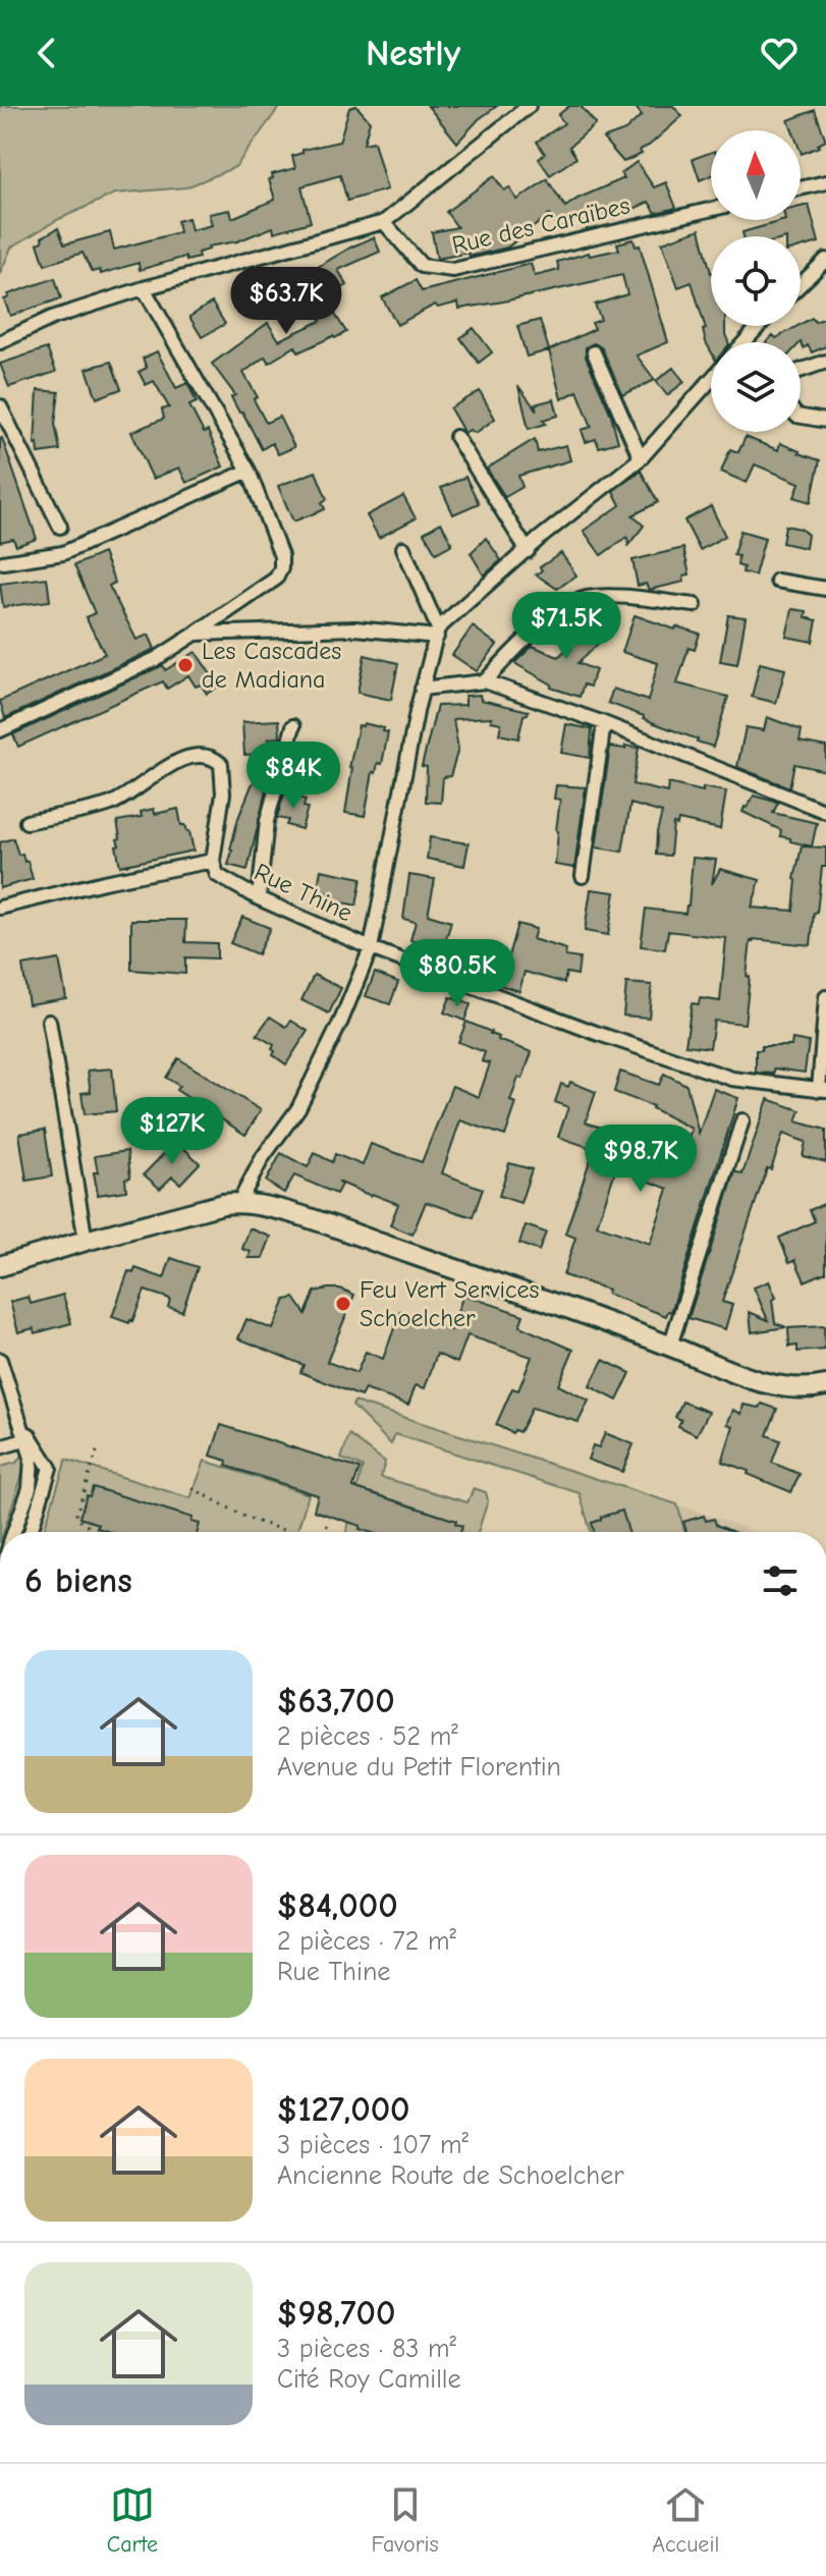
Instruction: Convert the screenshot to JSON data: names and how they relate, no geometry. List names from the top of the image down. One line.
{"streets":{"street":["Rue des Caraïbes","Rue Thine"]},"places":["Les Cascades de Madiana","Feu Vert Services Schoelcher"],"north":"top","page":{"header":"Nestly","price":["$63.7K","$71.5K","$84K","$80.5K","$127K","$98.7K"],"heading":"6 biens","list":[{"name":"$63,700","note":"2 pièces · 52 m² · Avenue du Petit Florentin"},{"name":"$84,000","note":"2 pièces · 72 m² · Rue Thine"},{"name":"$127,000","note":"3 pièces · 107 m² · Ancienne Route de Schoelcher"},{"name":"$98,700","note":"3 pièces · 83 m² · Cité Roy Camille"}],"tabs":["Carte","Favoris","Accueil"]}}
